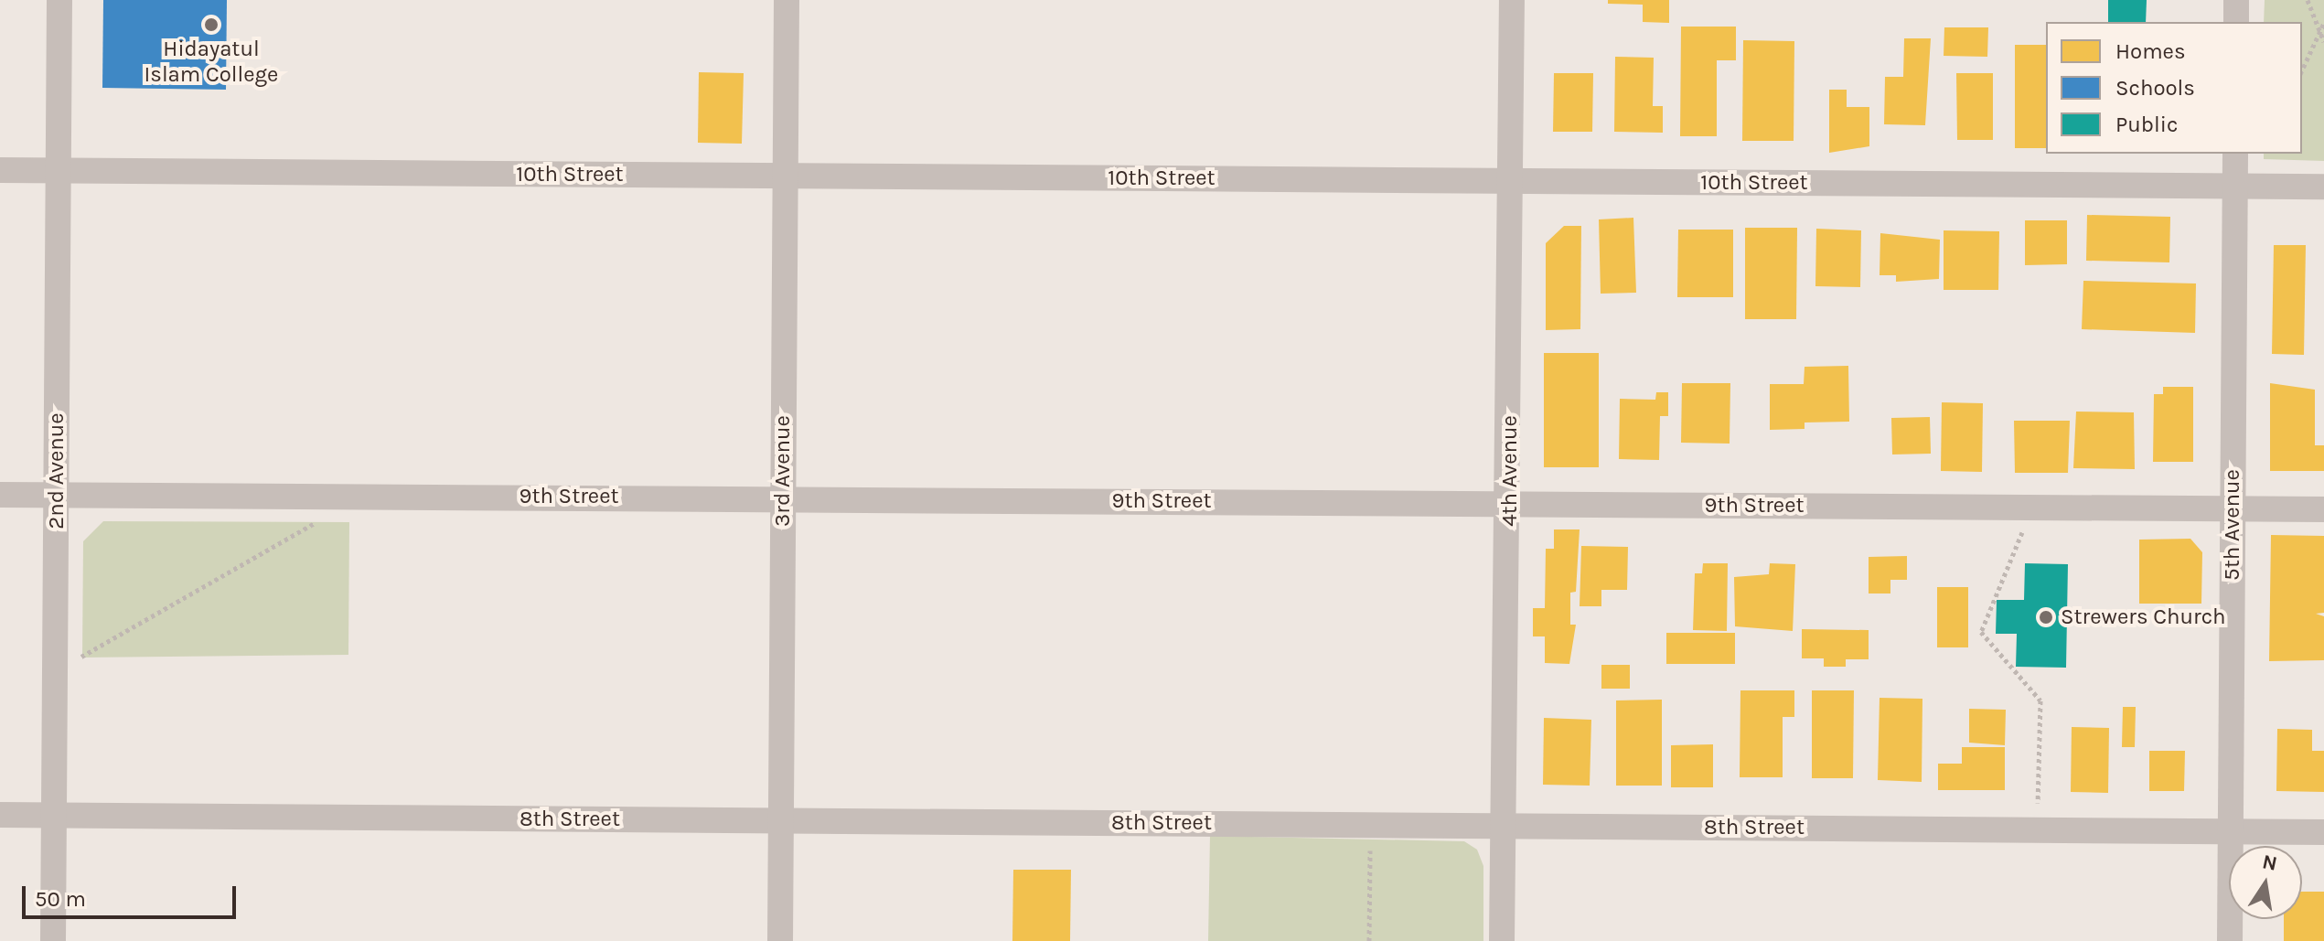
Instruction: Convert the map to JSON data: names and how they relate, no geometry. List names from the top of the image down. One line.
{"streets":{"street":["10th Street","2nd Avenue","3rd Avenue","4th Avenue","9th Street","5th Avenue","8th Street"]},"crossings":[["10th Street","2nd Avenue"],["10th Street","3rd Avenue"],["10th Street","4th Avenue"],["10th Street","5th Avenue"],["2nd Avenue","9th Street"],["2nd Avenue","8th Street"],["3rd Avenue","9th Street"],["3rd Avenue","8th Street"],["4th Avenue","9th Street"],["4th Avenue","8th Street"],["9th Street","5th Avenue"],["5th Avenue","8th Street"]],"places":["Hidayatul Islam College","Strewers Church"],"legend":["Homes","Schools","Public"],"scale_bar":"50 m","north":"top"}
